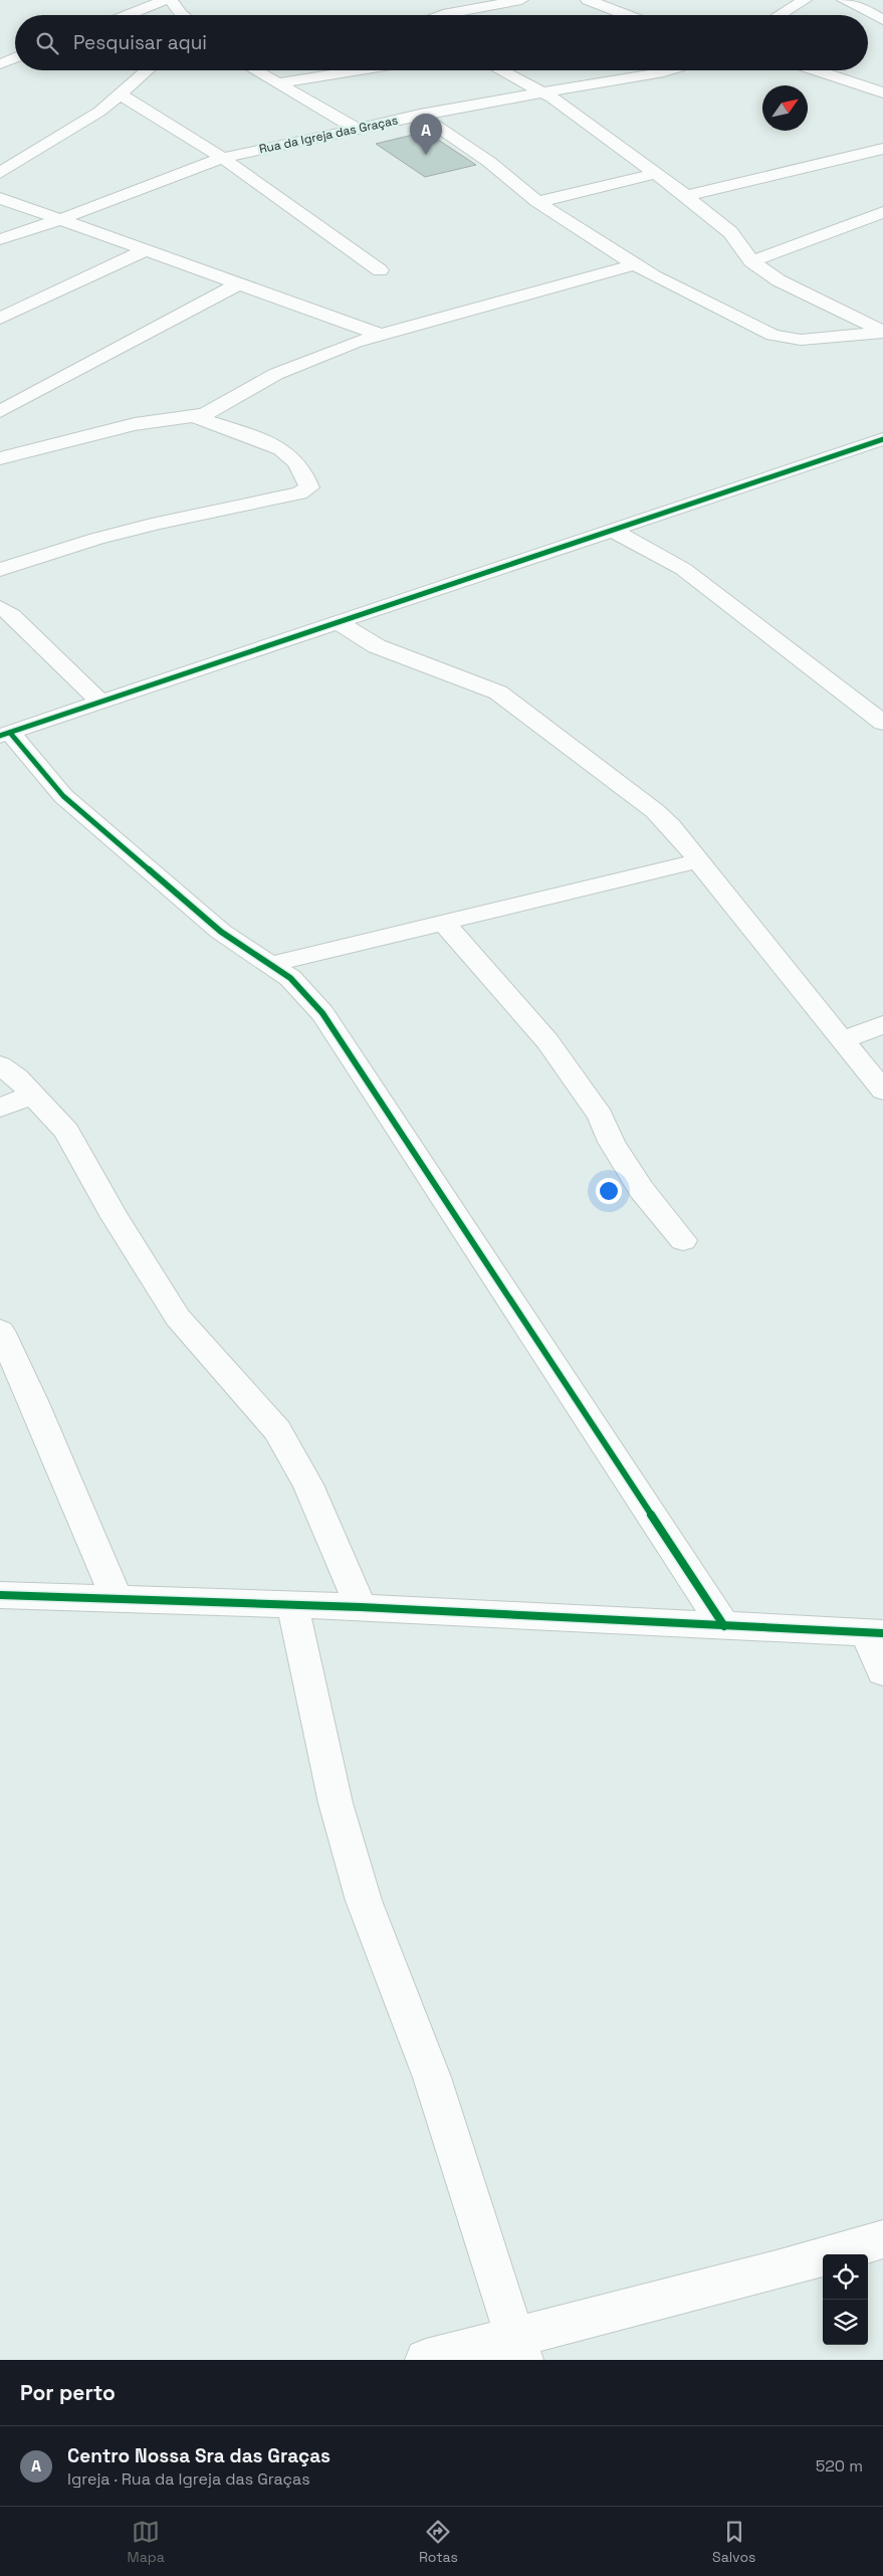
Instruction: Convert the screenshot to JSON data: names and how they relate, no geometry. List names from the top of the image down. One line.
{"streets":{"street":["Rua da Igreja das Graças"]},"north":"top right","page":{"search":"Pesquisar aqui","pins":"A","heading":"Por perto","list":[{"mark":"A","name":"Centro Nossa Sra das Graças","note":"Igreja · Rua da Igreja das Graças","value":"520 m"}],"nav":["Mapa","Rotas","Salvos"]}}
